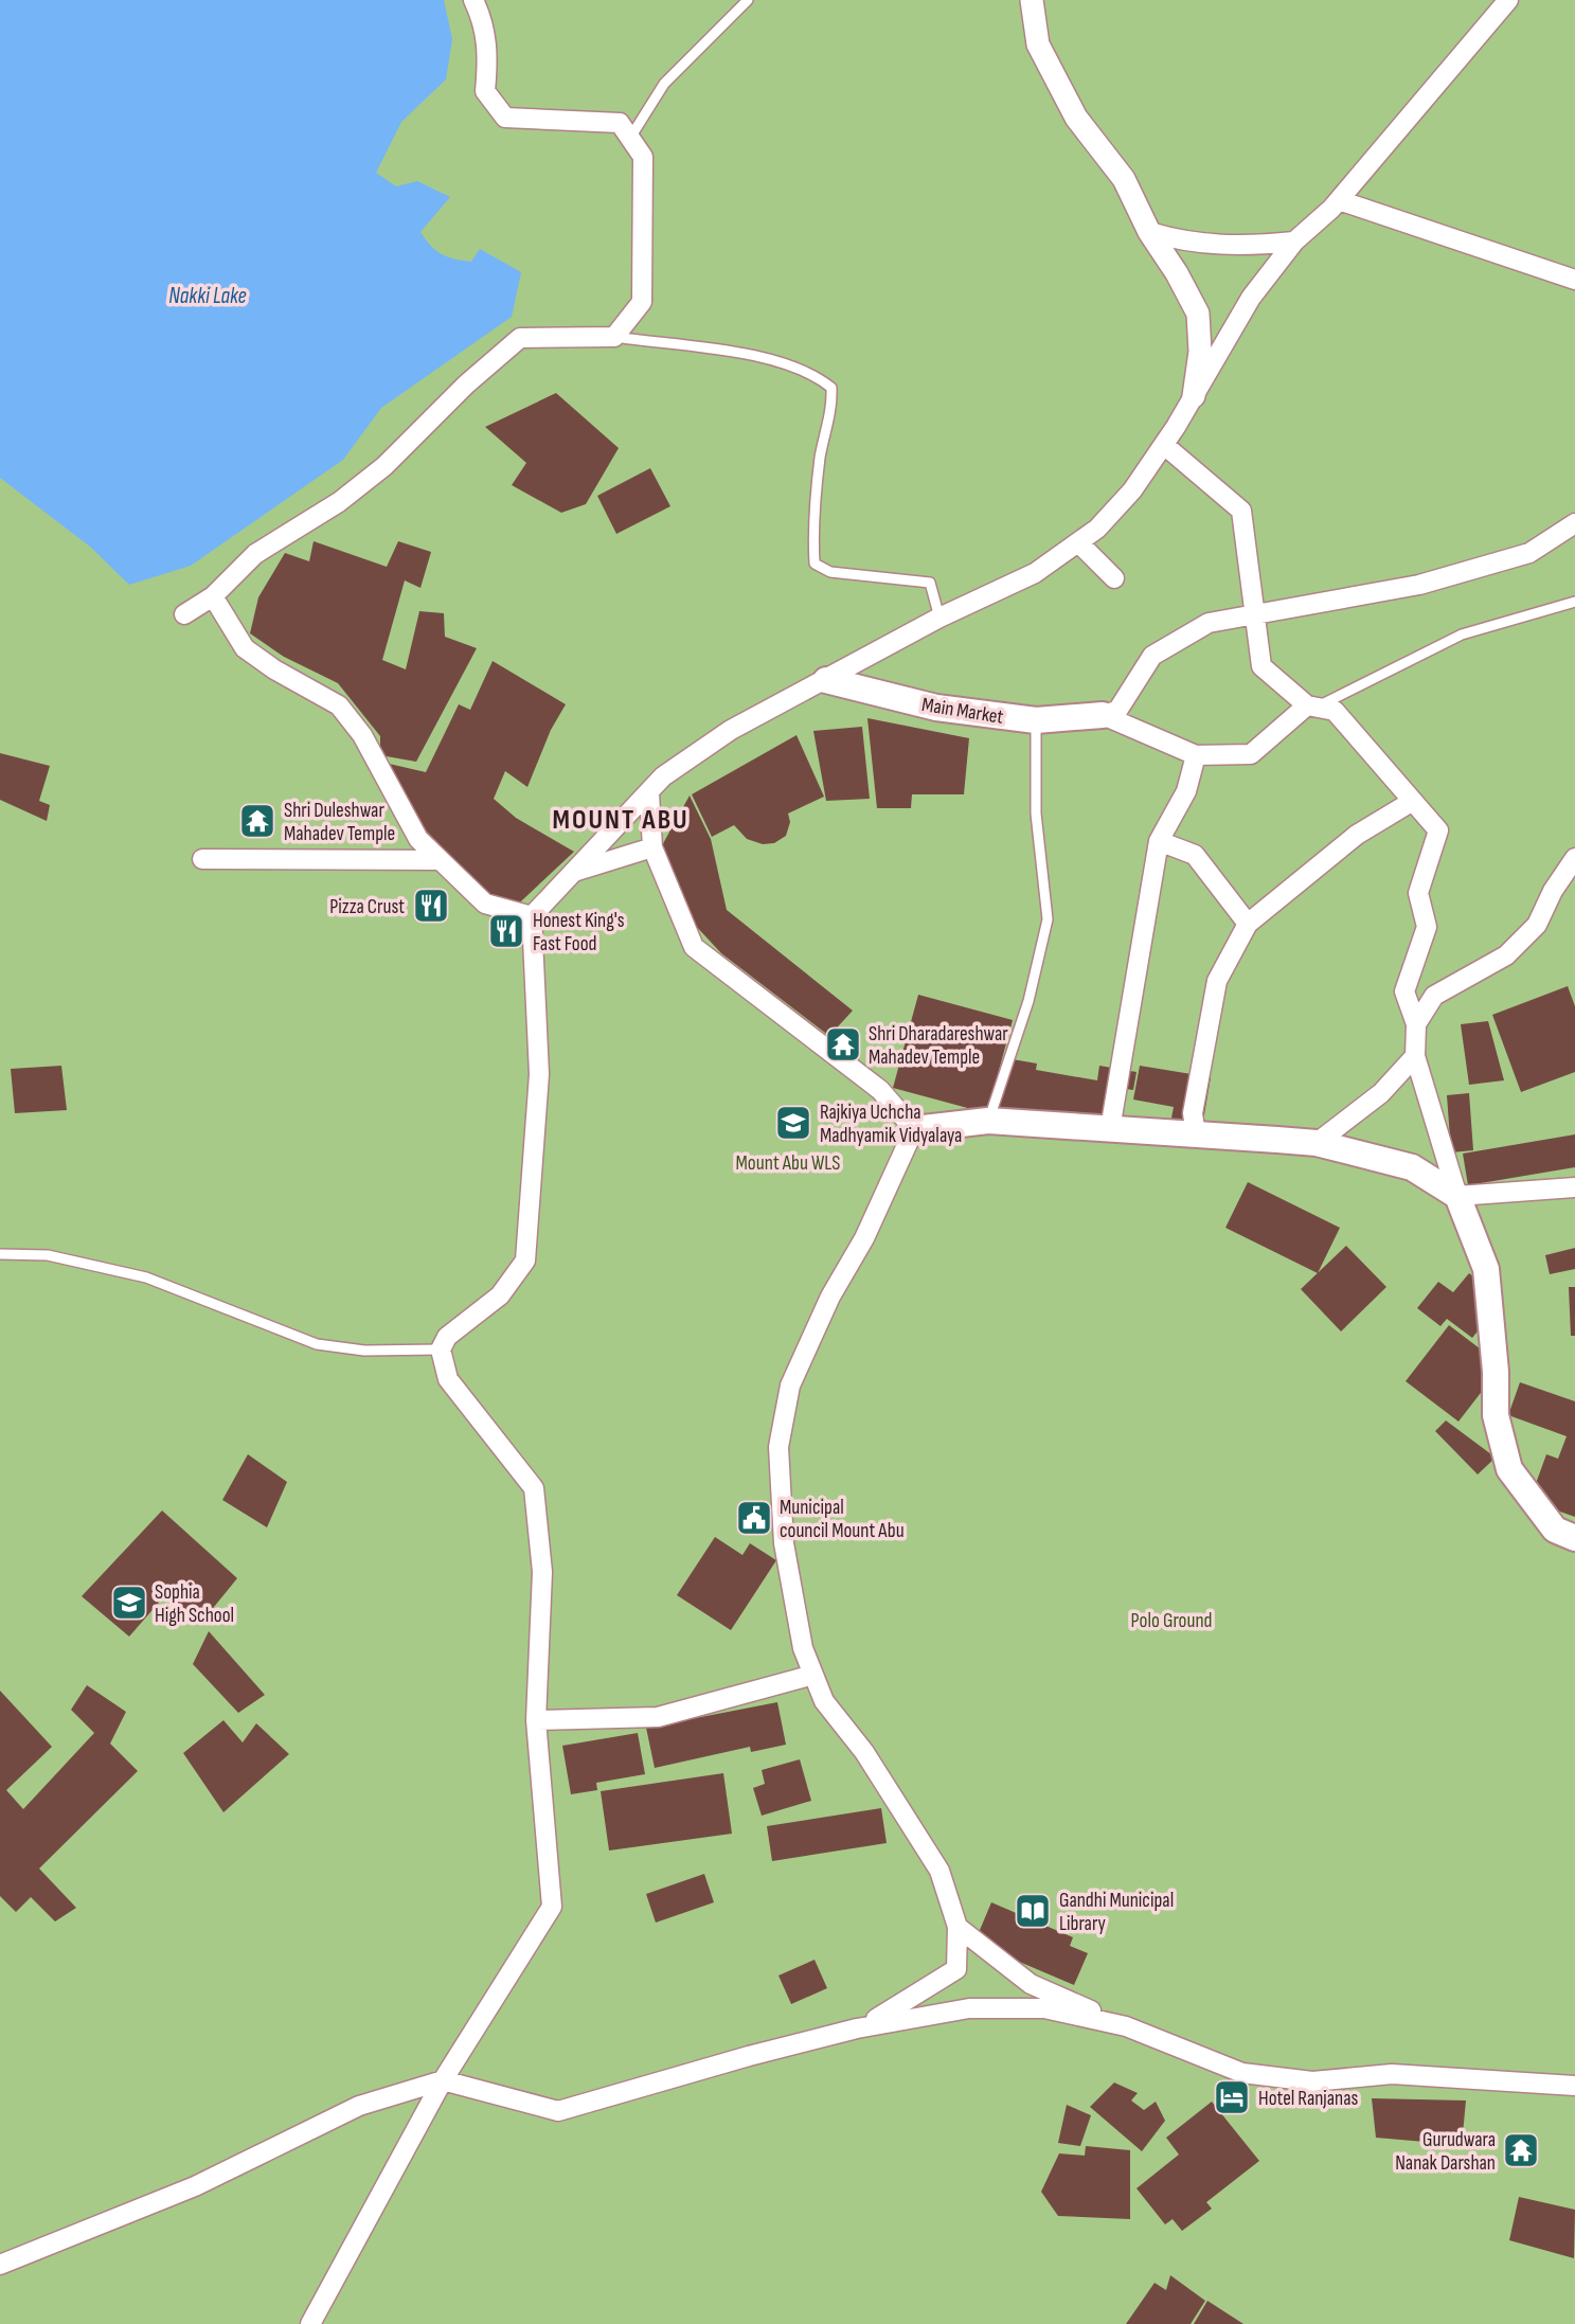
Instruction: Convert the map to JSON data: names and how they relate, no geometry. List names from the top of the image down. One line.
{"streets":{"main road":["Main Market"]},"districts":["MOUNT ABU"],"water":["Nakki Lake"],"parks":["Mount Abu WLS","Polo Ground"],"places":{"temple":["Shri Duleshwar Mahadev Temple","Shri Dharadareshwar Mahadev Temple","Gurudwara Nanak Darshan"],"restaurant":["Pizza Crust","Honest King's Fast Food"],"school or university":["Rajkiya Uchcha Madhyamik Vidyalaya","Sophia High School"],"public building":["Municipal council Mount Abu"],"library":["Gandhi Municipal Library"],"hotel":["Hotel Ranjanas"]}}
